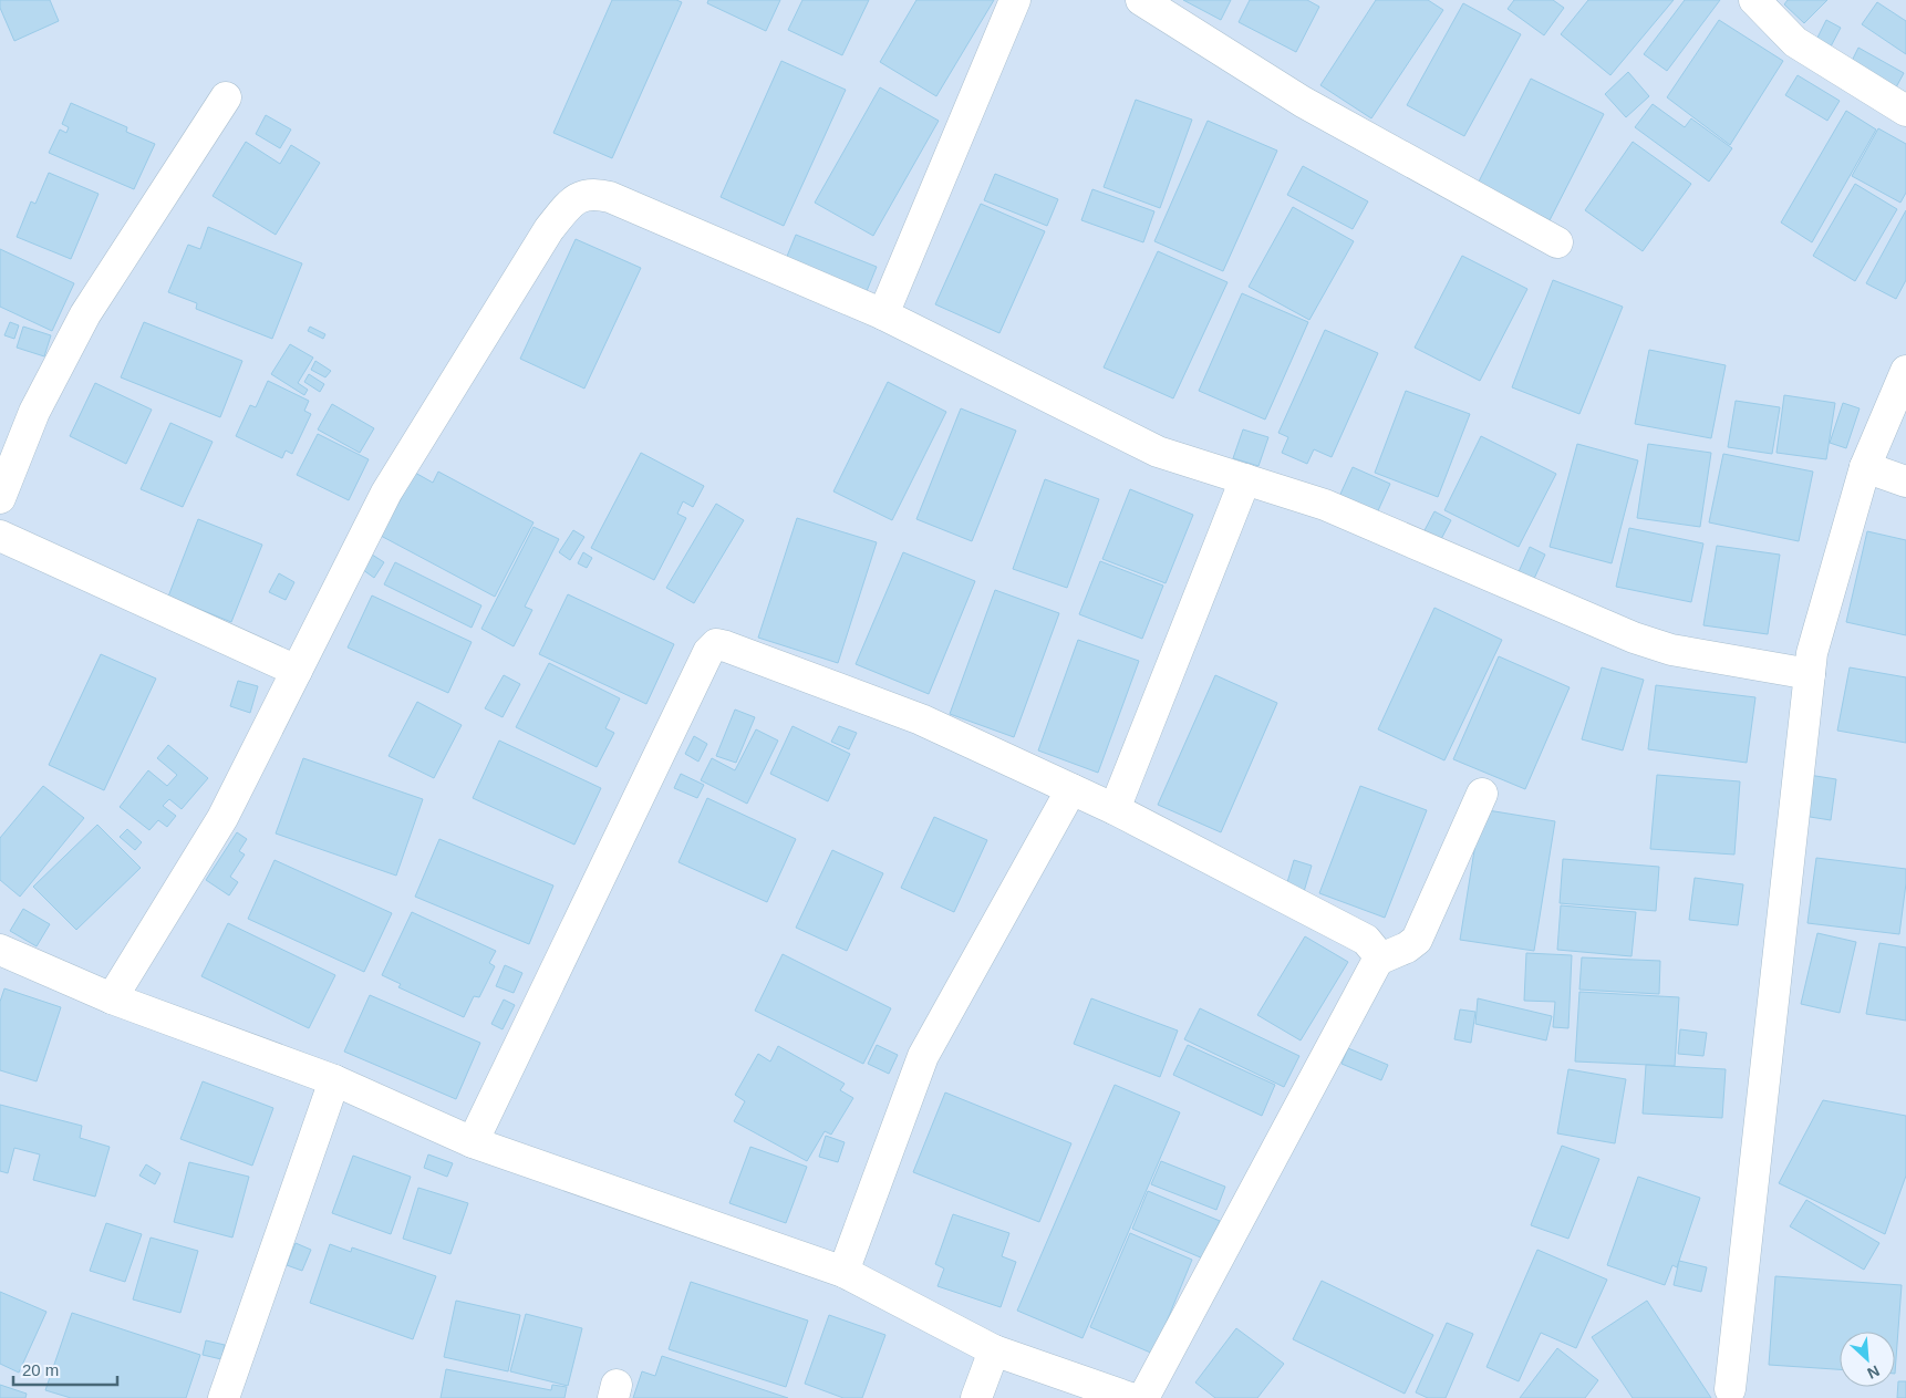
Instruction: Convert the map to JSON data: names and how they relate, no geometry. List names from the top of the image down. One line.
{"scale_bar":"20 m","north":"bottom right"}
